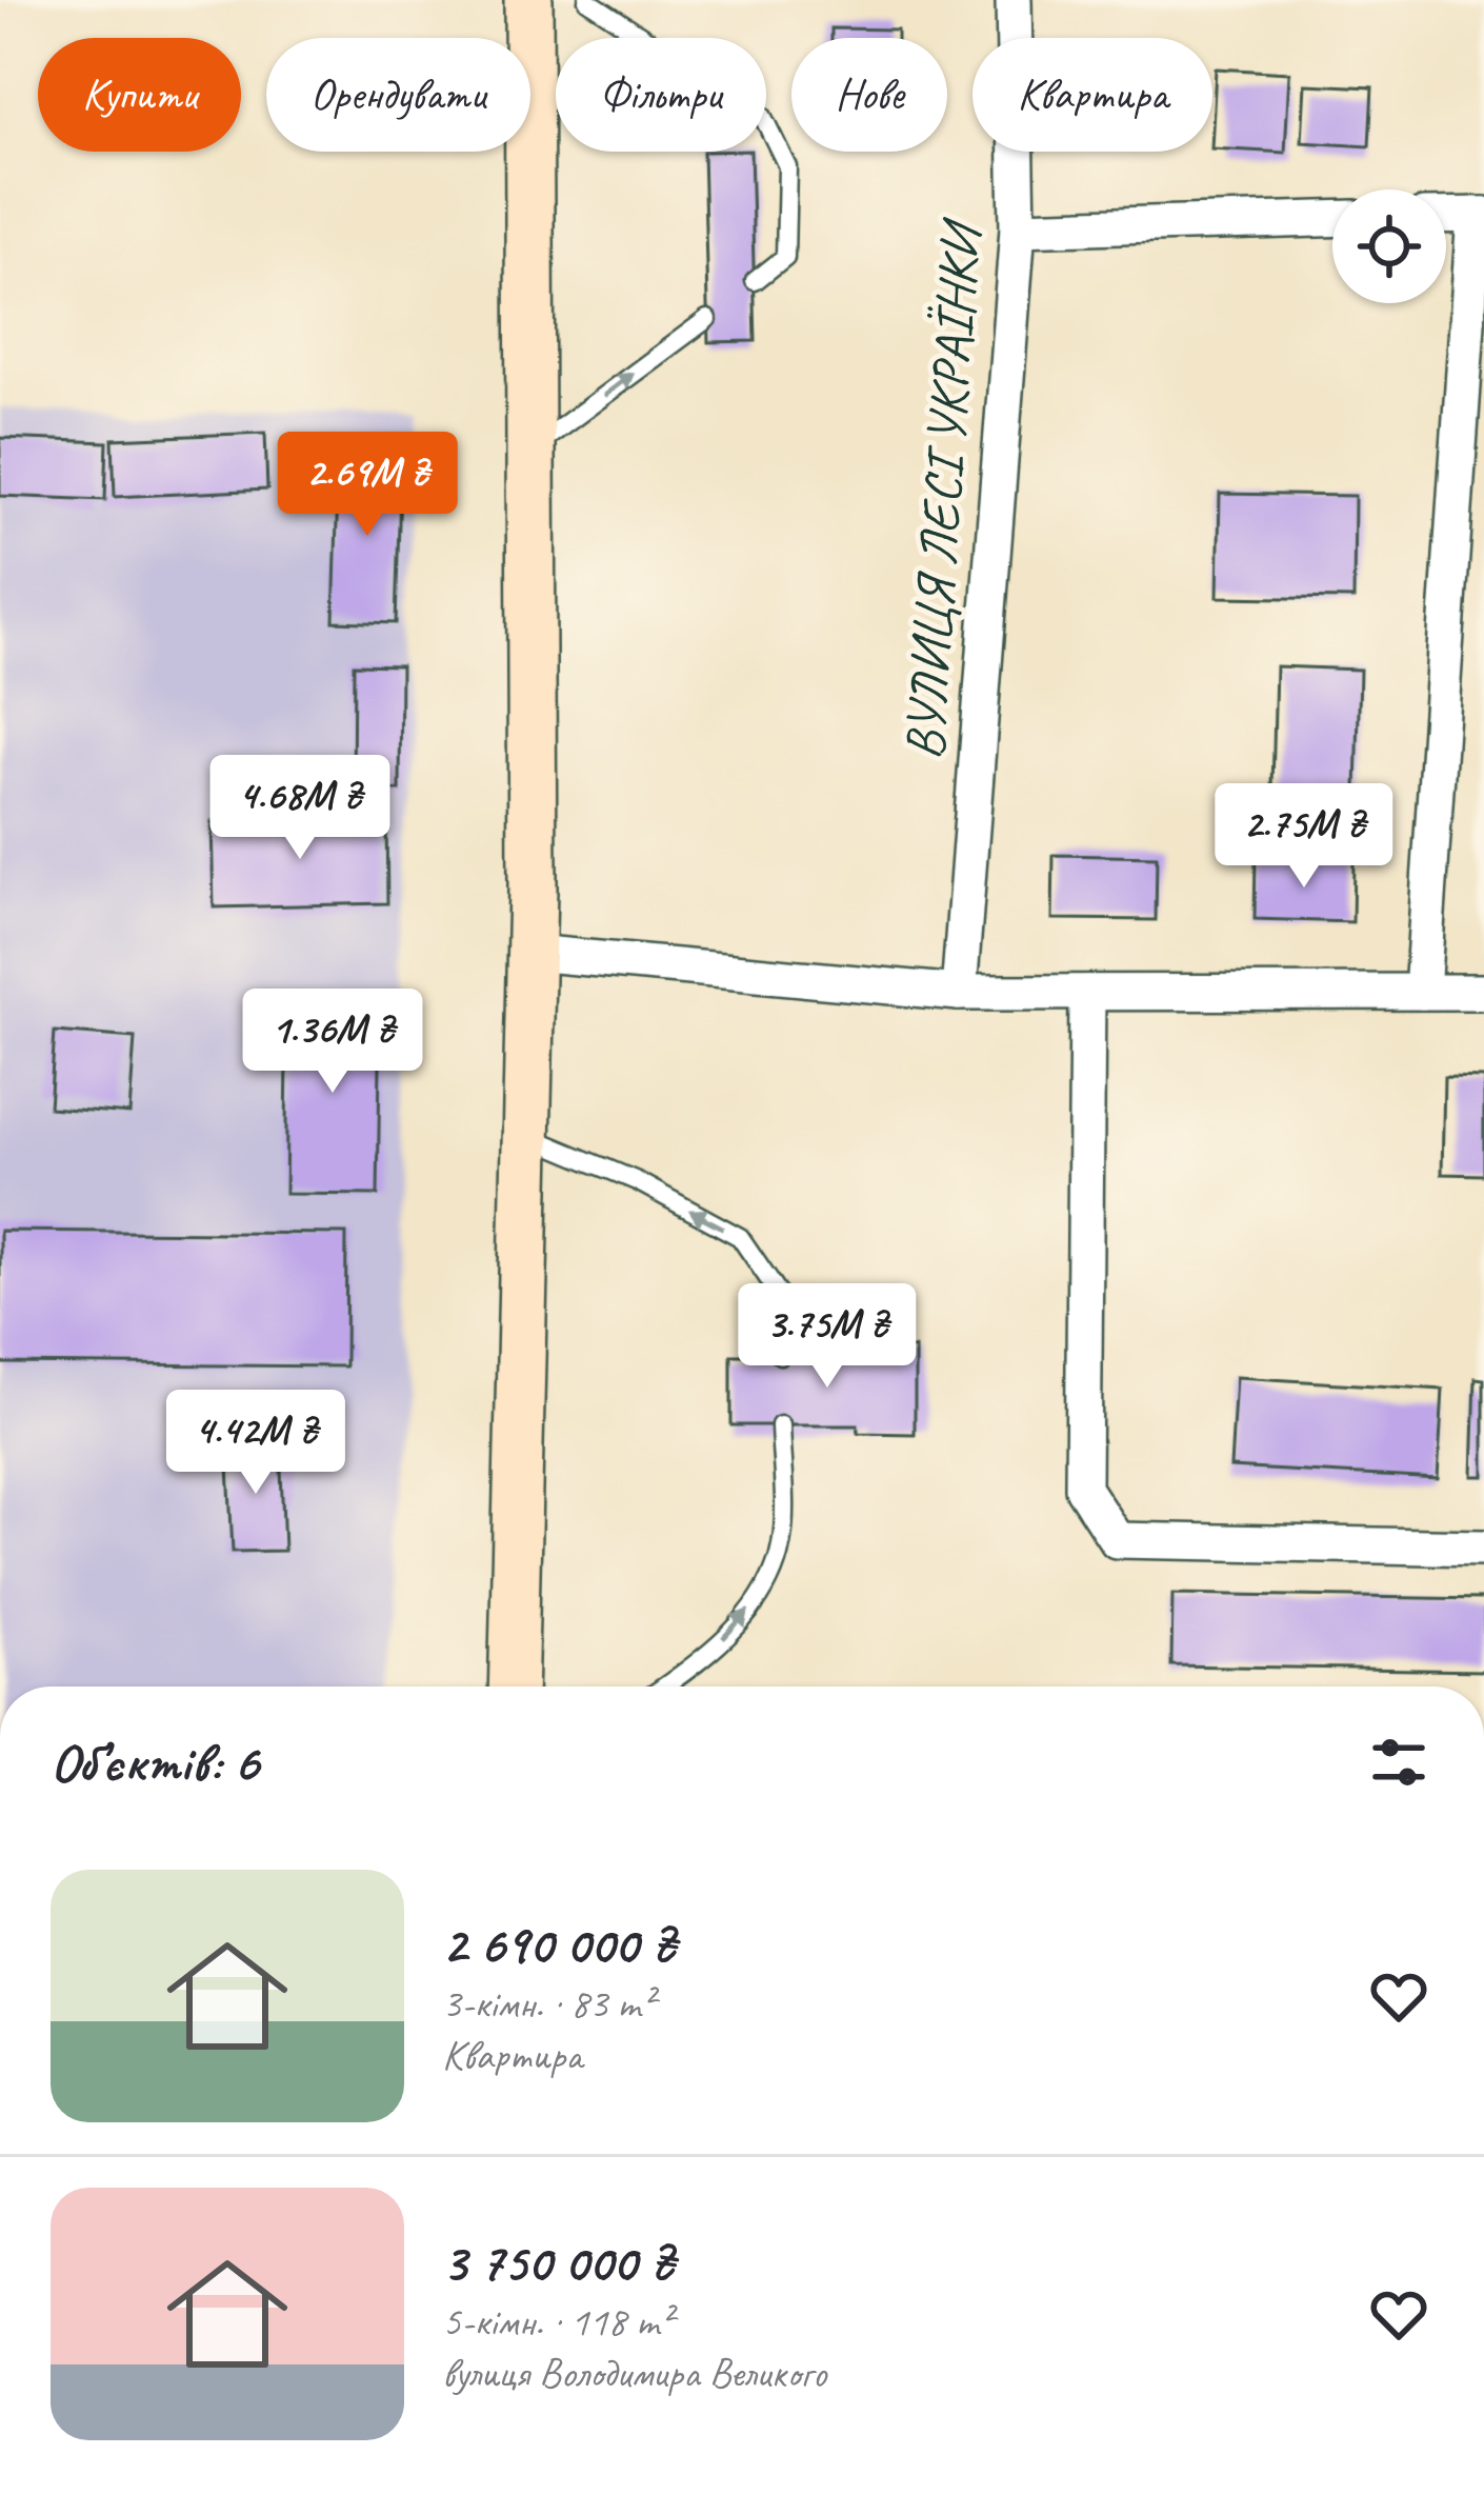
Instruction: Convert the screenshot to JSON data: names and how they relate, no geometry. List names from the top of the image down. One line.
{"streets":{"street":["ВУЛИЦЯ ЛЕСІ УКРАЇНКИ"]},"page":{"chip":["Купити","Орендувати","Фільтри","Нове","Квартира"],"price":["2.69M ₴","4.68M ₴","2.75M ₴","1.36M ₴","3.75M ₴","4.42M ₴"],"heading":"Об’єктів: 6","list":[{"name":"2 690 000 ₴","note":"3-кімн. · 83 m² · Квартира"},{"name":"3 750 000 ₴","note":"5-кімн. · 118 m² · вулиця Володимира Великого"}]}}
